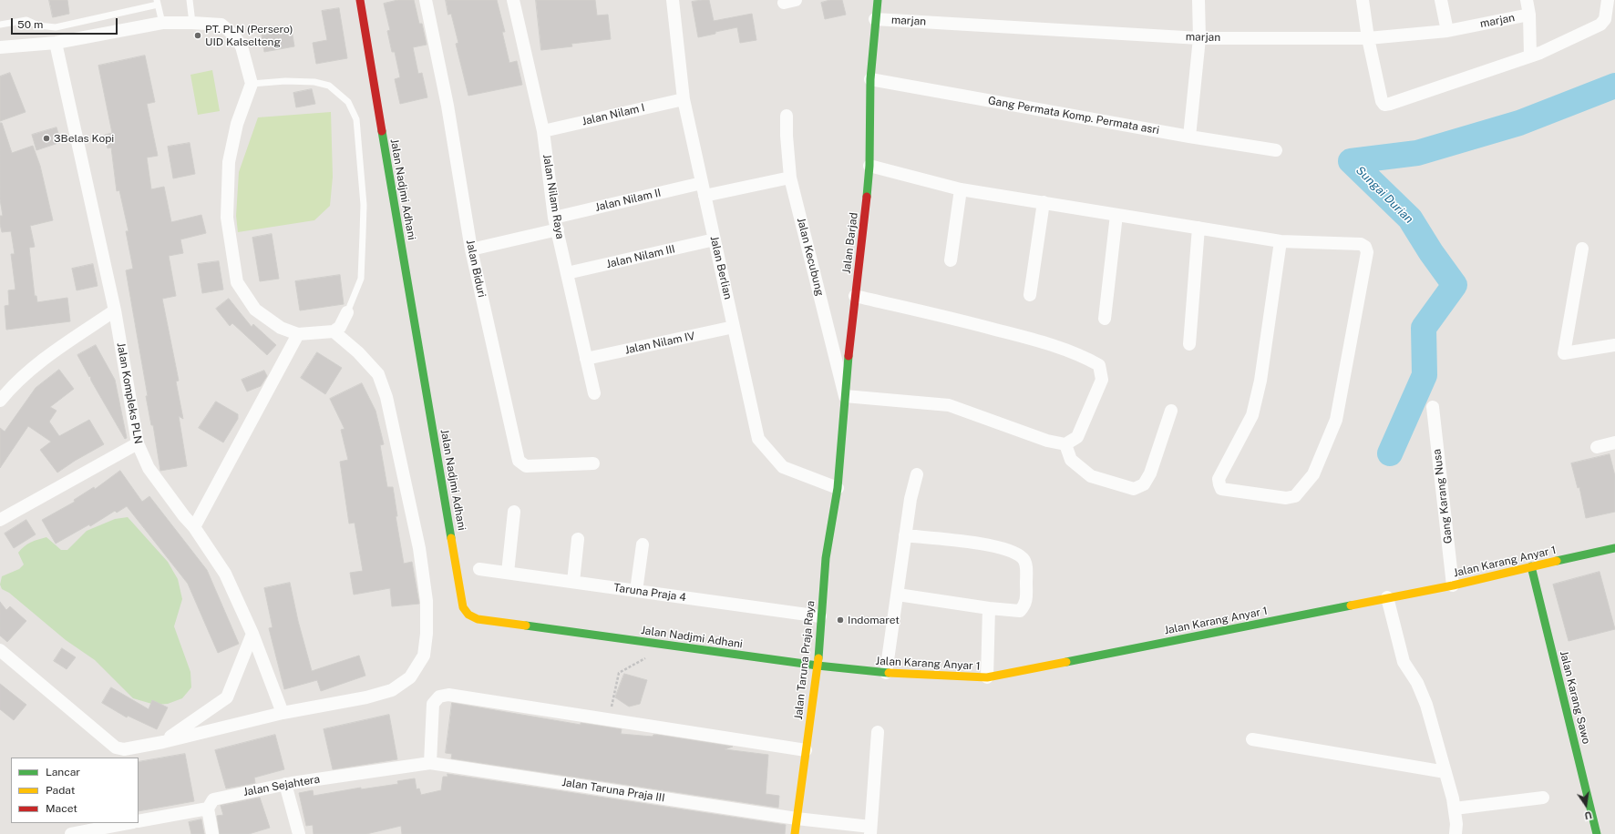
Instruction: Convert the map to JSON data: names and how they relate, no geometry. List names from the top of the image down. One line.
{"streets":{"main road":["Jalan Nadjmi Adhani","Jalan Barjad","Jalan Karang Anyar 1","Jalan Taruna Praja Raya","Jalan Karang Sawo"],"street":["marjan","Jalan Nilam I","Gang Permata Komp. Permata asri","Jalan Nilam Raya","Jalan Nilam II","Jalan Nilam III","Jalan Kecubung","Jalan Berlian","Jalan Biduri","Jalan Nilam IV","Jalan Kompleks PLN","Gang Karang Nusa","Taruna Praja 4","Jalan Sejahtera","Jalan Taruna Praja III"]},"crossings":[["marjan","Jalan Barjad"],["Jalan Nilam I","Jalan Nilam Raya"],["Jalan Nilam I","Jalan Berlian"],["Gang Permata Komp. Permata asri","Jalan Barjad"],["Jalan Nadjmi Adhani","Jalan Karang Anyar 1"],["Jalan Nadjmi Adhani","Jalan Taruna Praja Raya"],["Jalan Nilam Raya","Jalan Nilam II"],["Jalan Nilam Raya","Jalan Nilam III"],["Jalan Nilam Raya","Jalan Nilam IV"],["Jalan Nilam II","Jalan Kecubung"],["Jalan Nilam II","Jalan Berlian"],["Jalan Nilam II","Jalan Biduri"],["Jalan Barjad","Jalan Kecubung"],["Jalan Barjad","Jalan Berlian"],["Jalan Barjad","Jalan Taruna Praja Raya"],["Jalan Nilam III","Jalan Berlian"],["Jalan Berlian","Jalan Nilam IV"],["Jalan Berlian","Jalan Taruna Praja Raya"],["Gang Karang Nusa","Jalan Karang Anyar 1"],["Jalan Karang Anyar 1","Jalan Taruna Praja Raya"],["Jalan Karang Anyar 1","Jalan Karang Sawo"],["Taruna Praja 4","Jalan Taruna Praja Raya"],["Jalan Taruna Praja Raya","Jalan Taruna Praja III"],["Jalan Sejahtera","Jalan Taruna Praja III"]],"water":["Sungai Durian"],"places":["PT. PLN (Persero) UID Kalselteng","3Belas Kopi","Indomaret"],"legend":["Lancar","Padat","Macet"],"scale_bar":"50 m","north":"bottom"}
